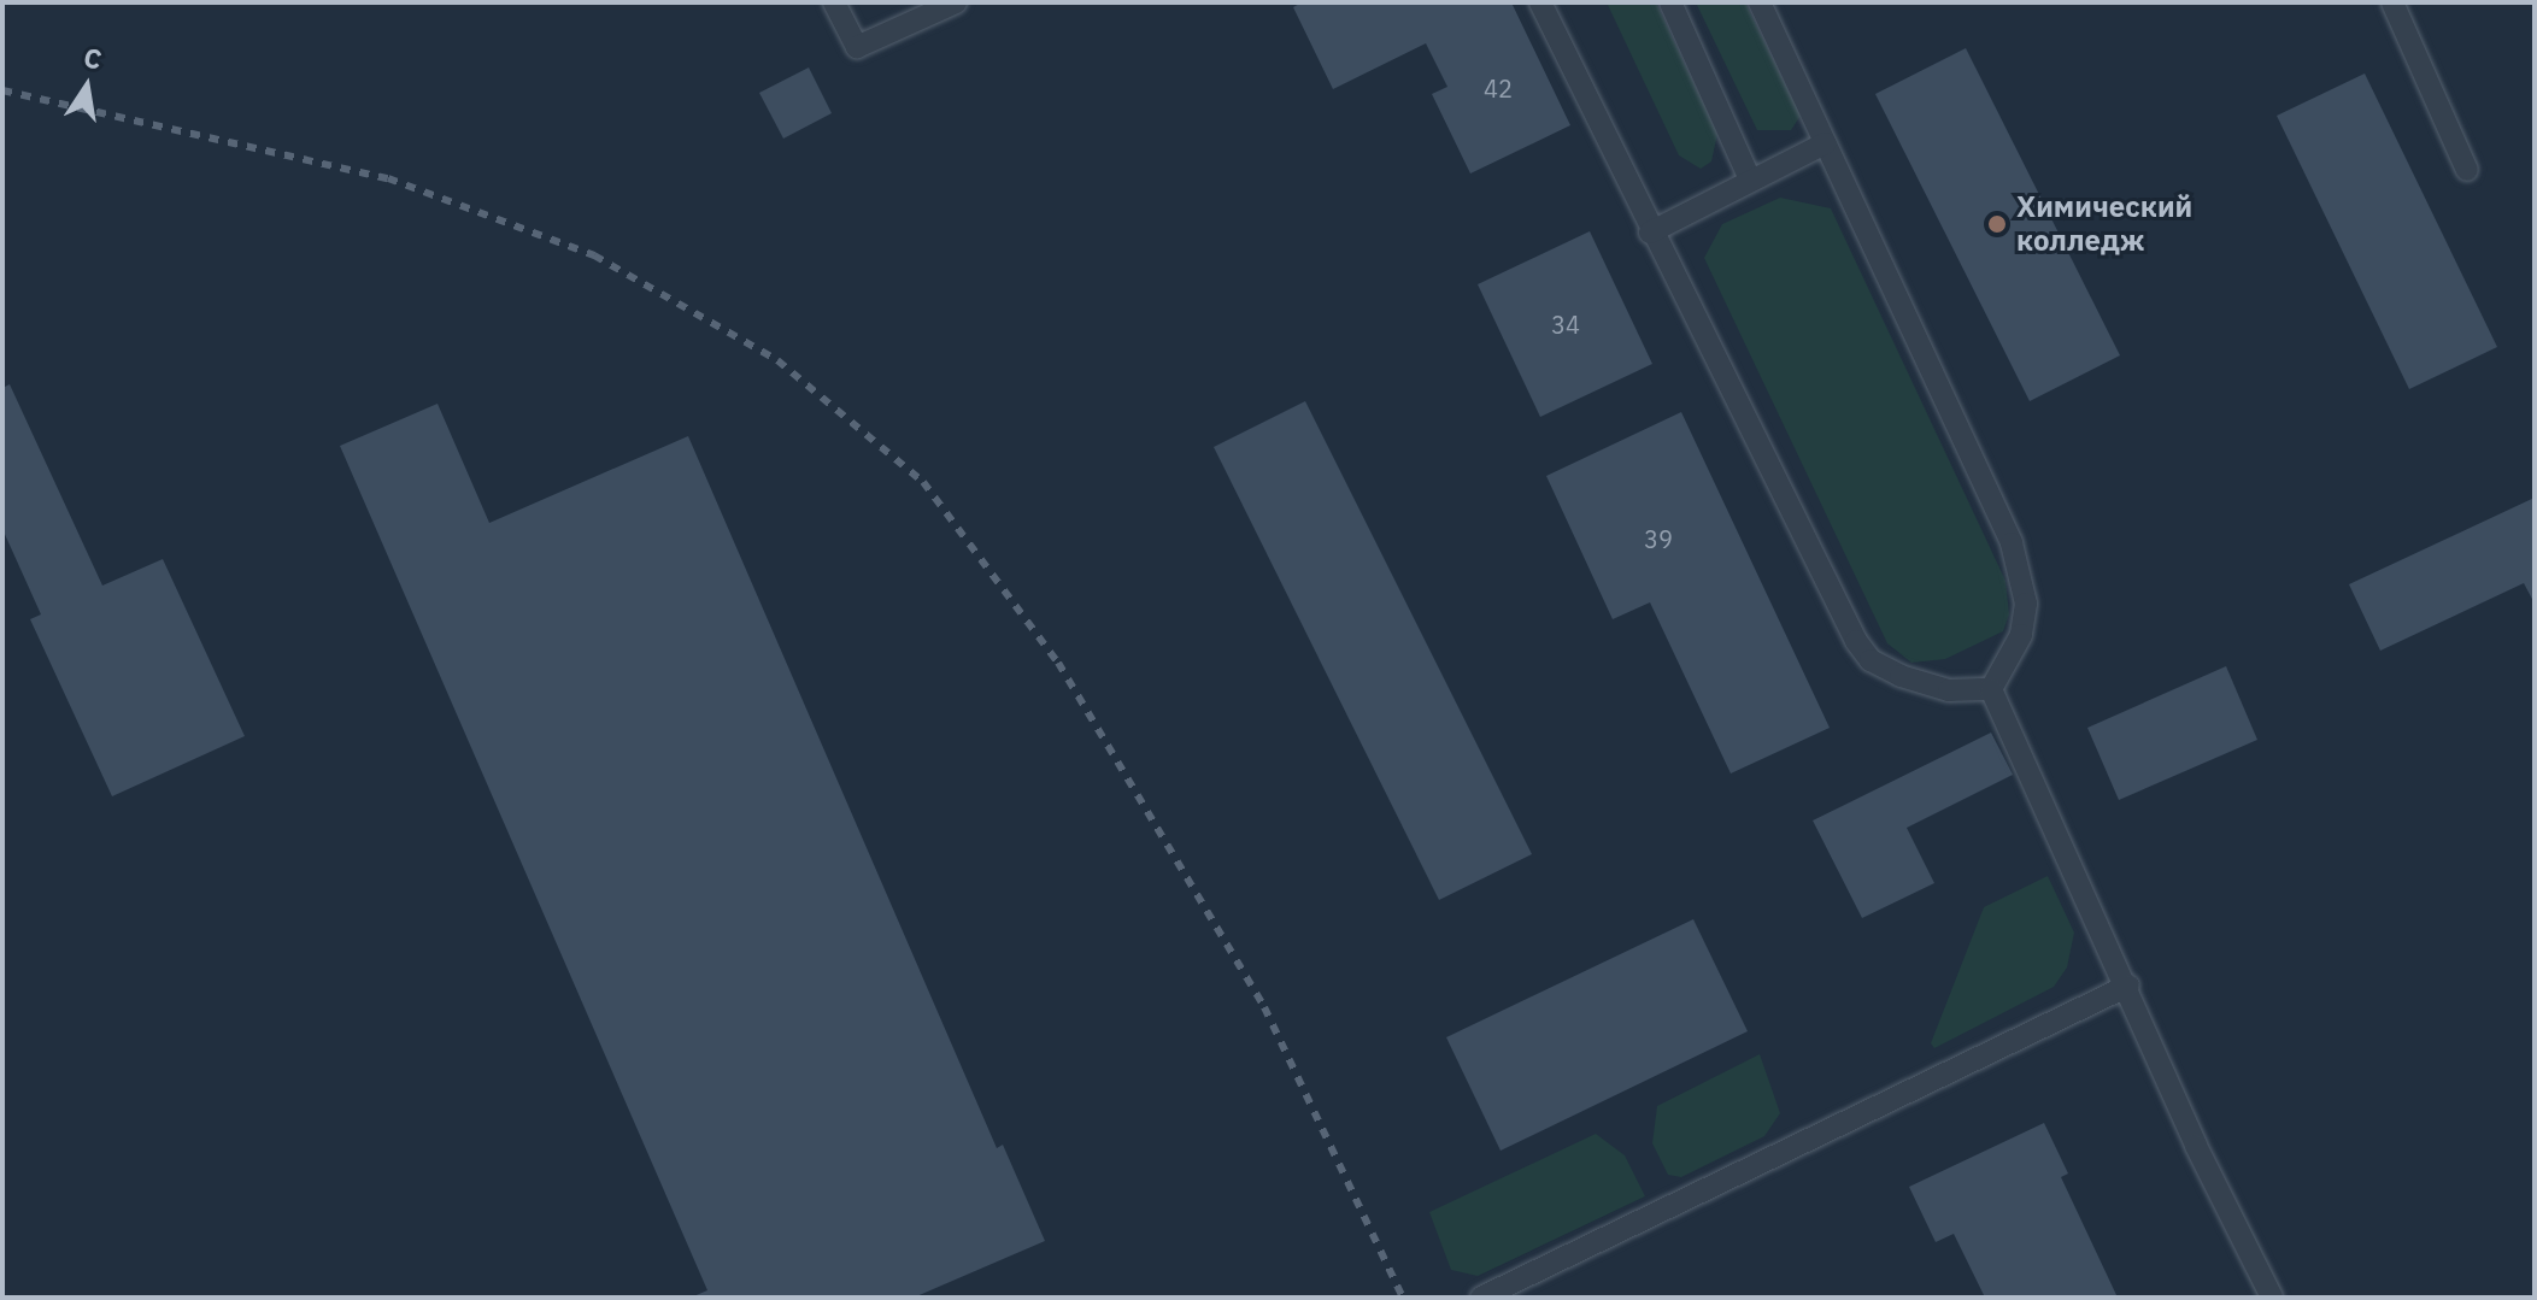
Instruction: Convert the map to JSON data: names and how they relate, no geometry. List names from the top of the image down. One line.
{"places":["Химический колледж"],"house_numbers":["42","34","39"],"north":"top"}
